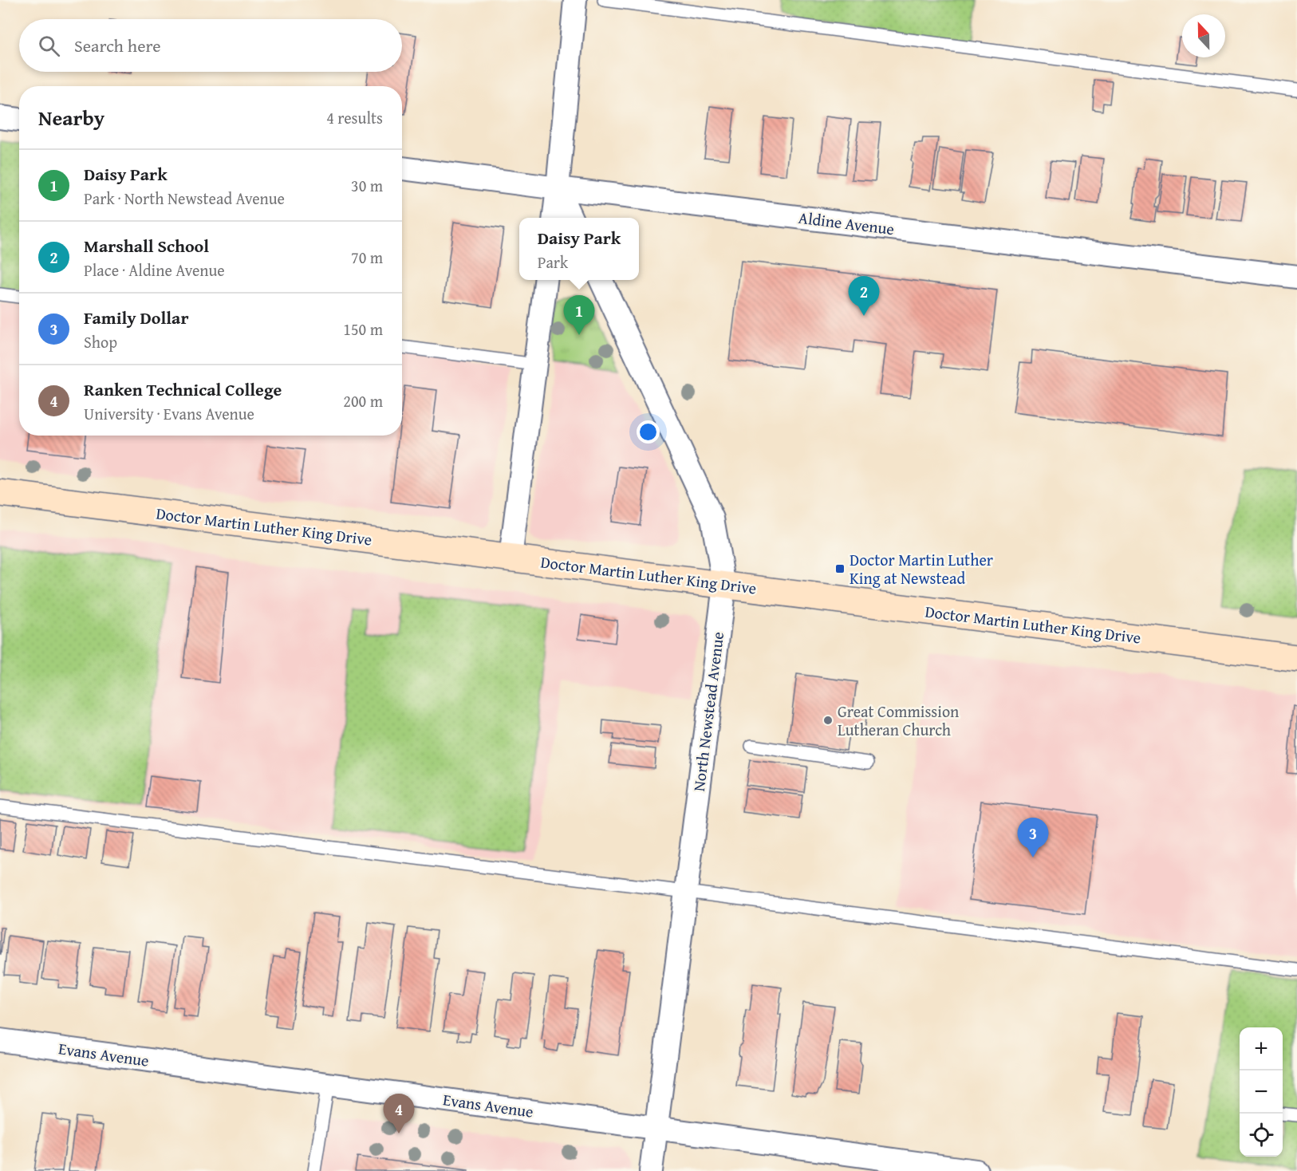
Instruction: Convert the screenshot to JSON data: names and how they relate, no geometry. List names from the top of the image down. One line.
{"streets":{"main road":["Doctor Martin Luther King Drive"],"street":["Aldine Avenue","North Newstead Avenue","Evans Avenue"]},"crossings":[["Doctor Martin Luther King Drive","North Newstead Avenue"],["North Newstead Avenue","Evans Avenue"]],"places":{"transit":["Doctor Martin Luther King at Newstead"],"other":["Great Commission Lutheran Church"]},"north":"top","page":{"search":"Search here","heading":["Nearby","4 results"],"list":[{"mark":"1","name":"Daisy Park","note":"Park · North Newstead Avenue","value":"30 m"},{"mark":"2","name":"Marshall School","note":"Place · Aldine Avenue","value":"70 m"},{"mark":"3","name":"Family Dollar","note":"Shop","value":"150 m"},{"mark":"4","name":"Ranken Technical College","note":"University · Evans Avenue","value":"200 m"}],"popup":["Daisy Park","Park"],"pins":["2","1","3","4"],"map_buttons":["+","−"]}}
